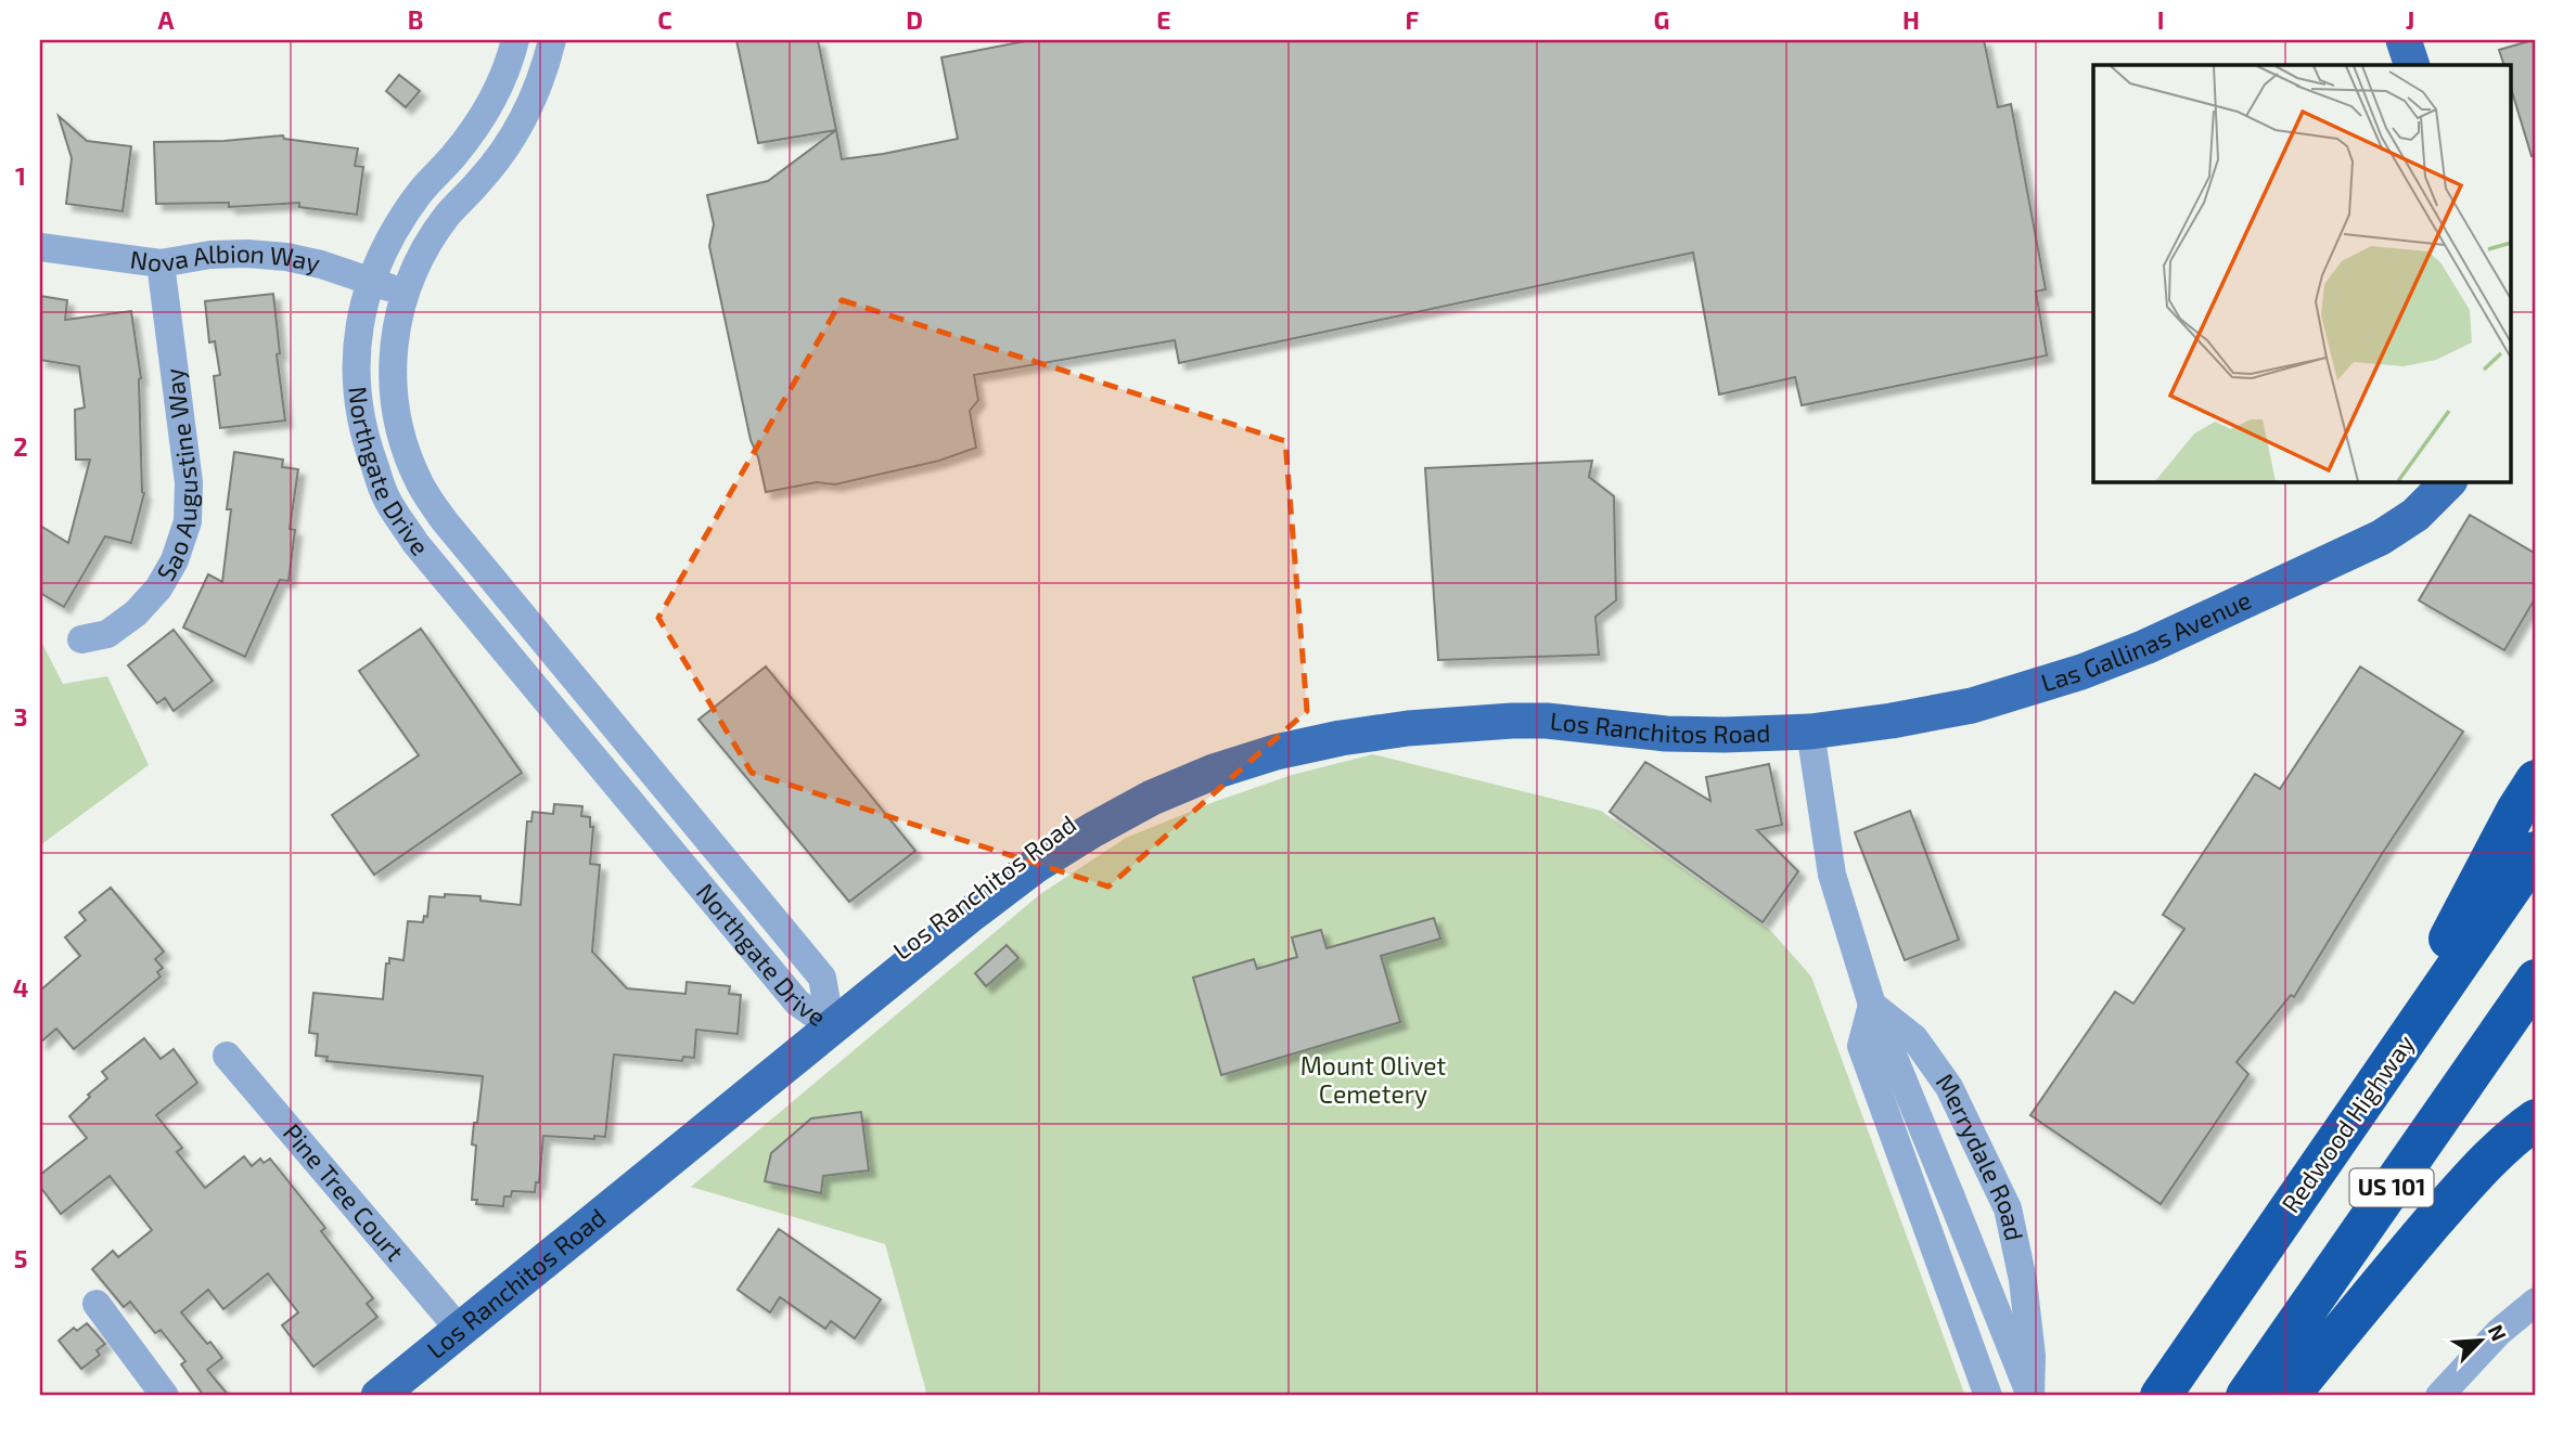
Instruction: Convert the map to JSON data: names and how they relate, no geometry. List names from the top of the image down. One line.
{"streets":{"highway":["Redwood Highway","US 101"],"main road":["Las Gallinas Avenue","Los Ranchitos Road"],"street":["Nova Albion Way","Northgate Drive","Sao Augustine Way","Merrydale Road","Pine Tree Court"]},"crossings":[["Nova Albion Way","Northgate Drive"],["Nova Albion Way","Sao Augustine Way"],["Northgate Drive","Los Ranchitos Road"],["Las Gallinas Avenue","Los Ranchitos Road"],["Las Gallinas Avenue","Merrydale Road"],["Los Ranchitos Road","Merrydale Road"],["Los Ranchitos Road","Pine Tree Court"]],"parks":["Mount Olivet Cemetery"],"north":"top right","grid":{"columns":["A","B","C","D","E","F","G","H","I","J"],"rows":["1","2","3","4","5"]}}
